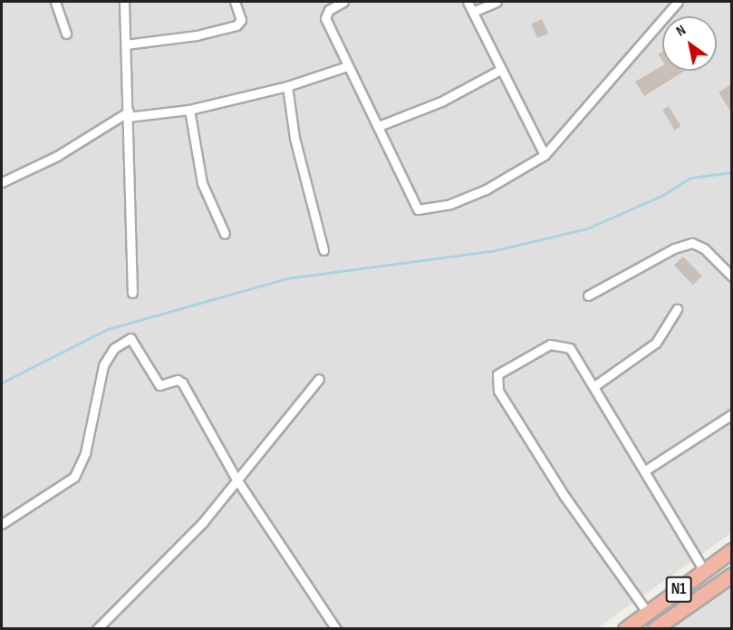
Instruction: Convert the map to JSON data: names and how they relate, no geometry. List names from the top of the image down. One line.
{"streets":{"highway":["N1"]},"north":"top left"}
